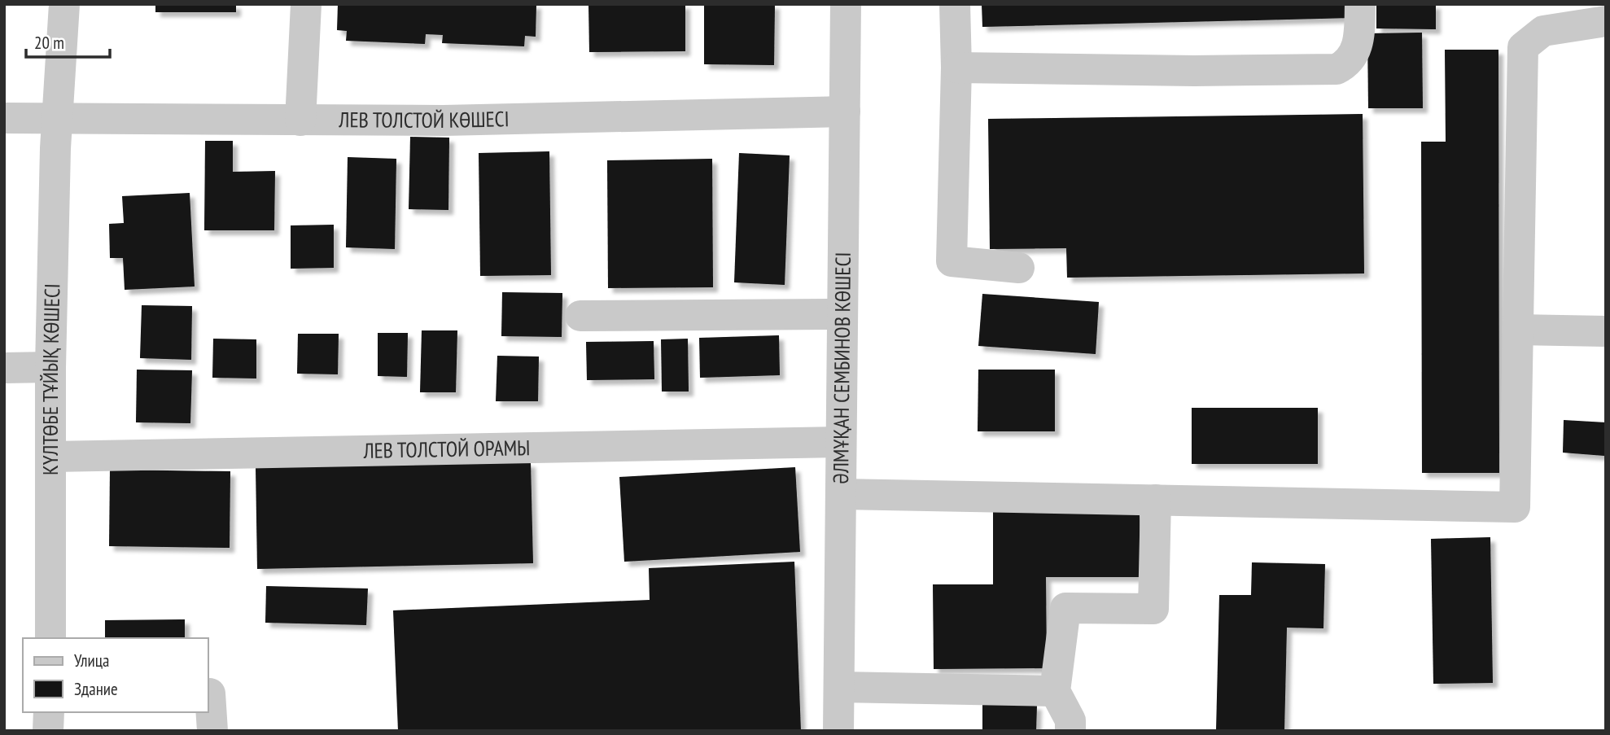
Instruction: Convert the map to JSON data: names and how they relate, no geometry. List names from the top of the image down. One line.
{"streets":{"street":["ЛЕВ ТОЛСТОЙ КӨШЕСІ","ӘЛМҰҚАН СЕМБИНОВ КӨШЕСІ","КҮЛТӨБЕ ТҰЙЫҚ КӨШЕСІ","ЛЕВ ТОЛСТОЙ ОРАМЫ"]},"crossings":[["ЛЕВ ТОЛСТОЙ КӨШЕСІ","ӘЛМҰҚАН СЕМБИНОВ КӨШЕСІ"],["ЛЕВ ТОЛСТОЙ КӨШЕСІ","КҮЛТӨБЕ ТҰЙЫҚ КӨШЕСІ"],["ӘЛМҰҚАН СЕМБИНОВ КӨШЕСІ","ЛЕВ ТОЛСТОЙ ОРАМЫ"],["КҮЛТӨБЕ ТҰЙЫҚ КӨШЕСІ","ЛЕВ ТОЛСТОЙ ОРАМЫ"]],"legend":["Улица","Здание"],"scale_bar":"20 m"}
